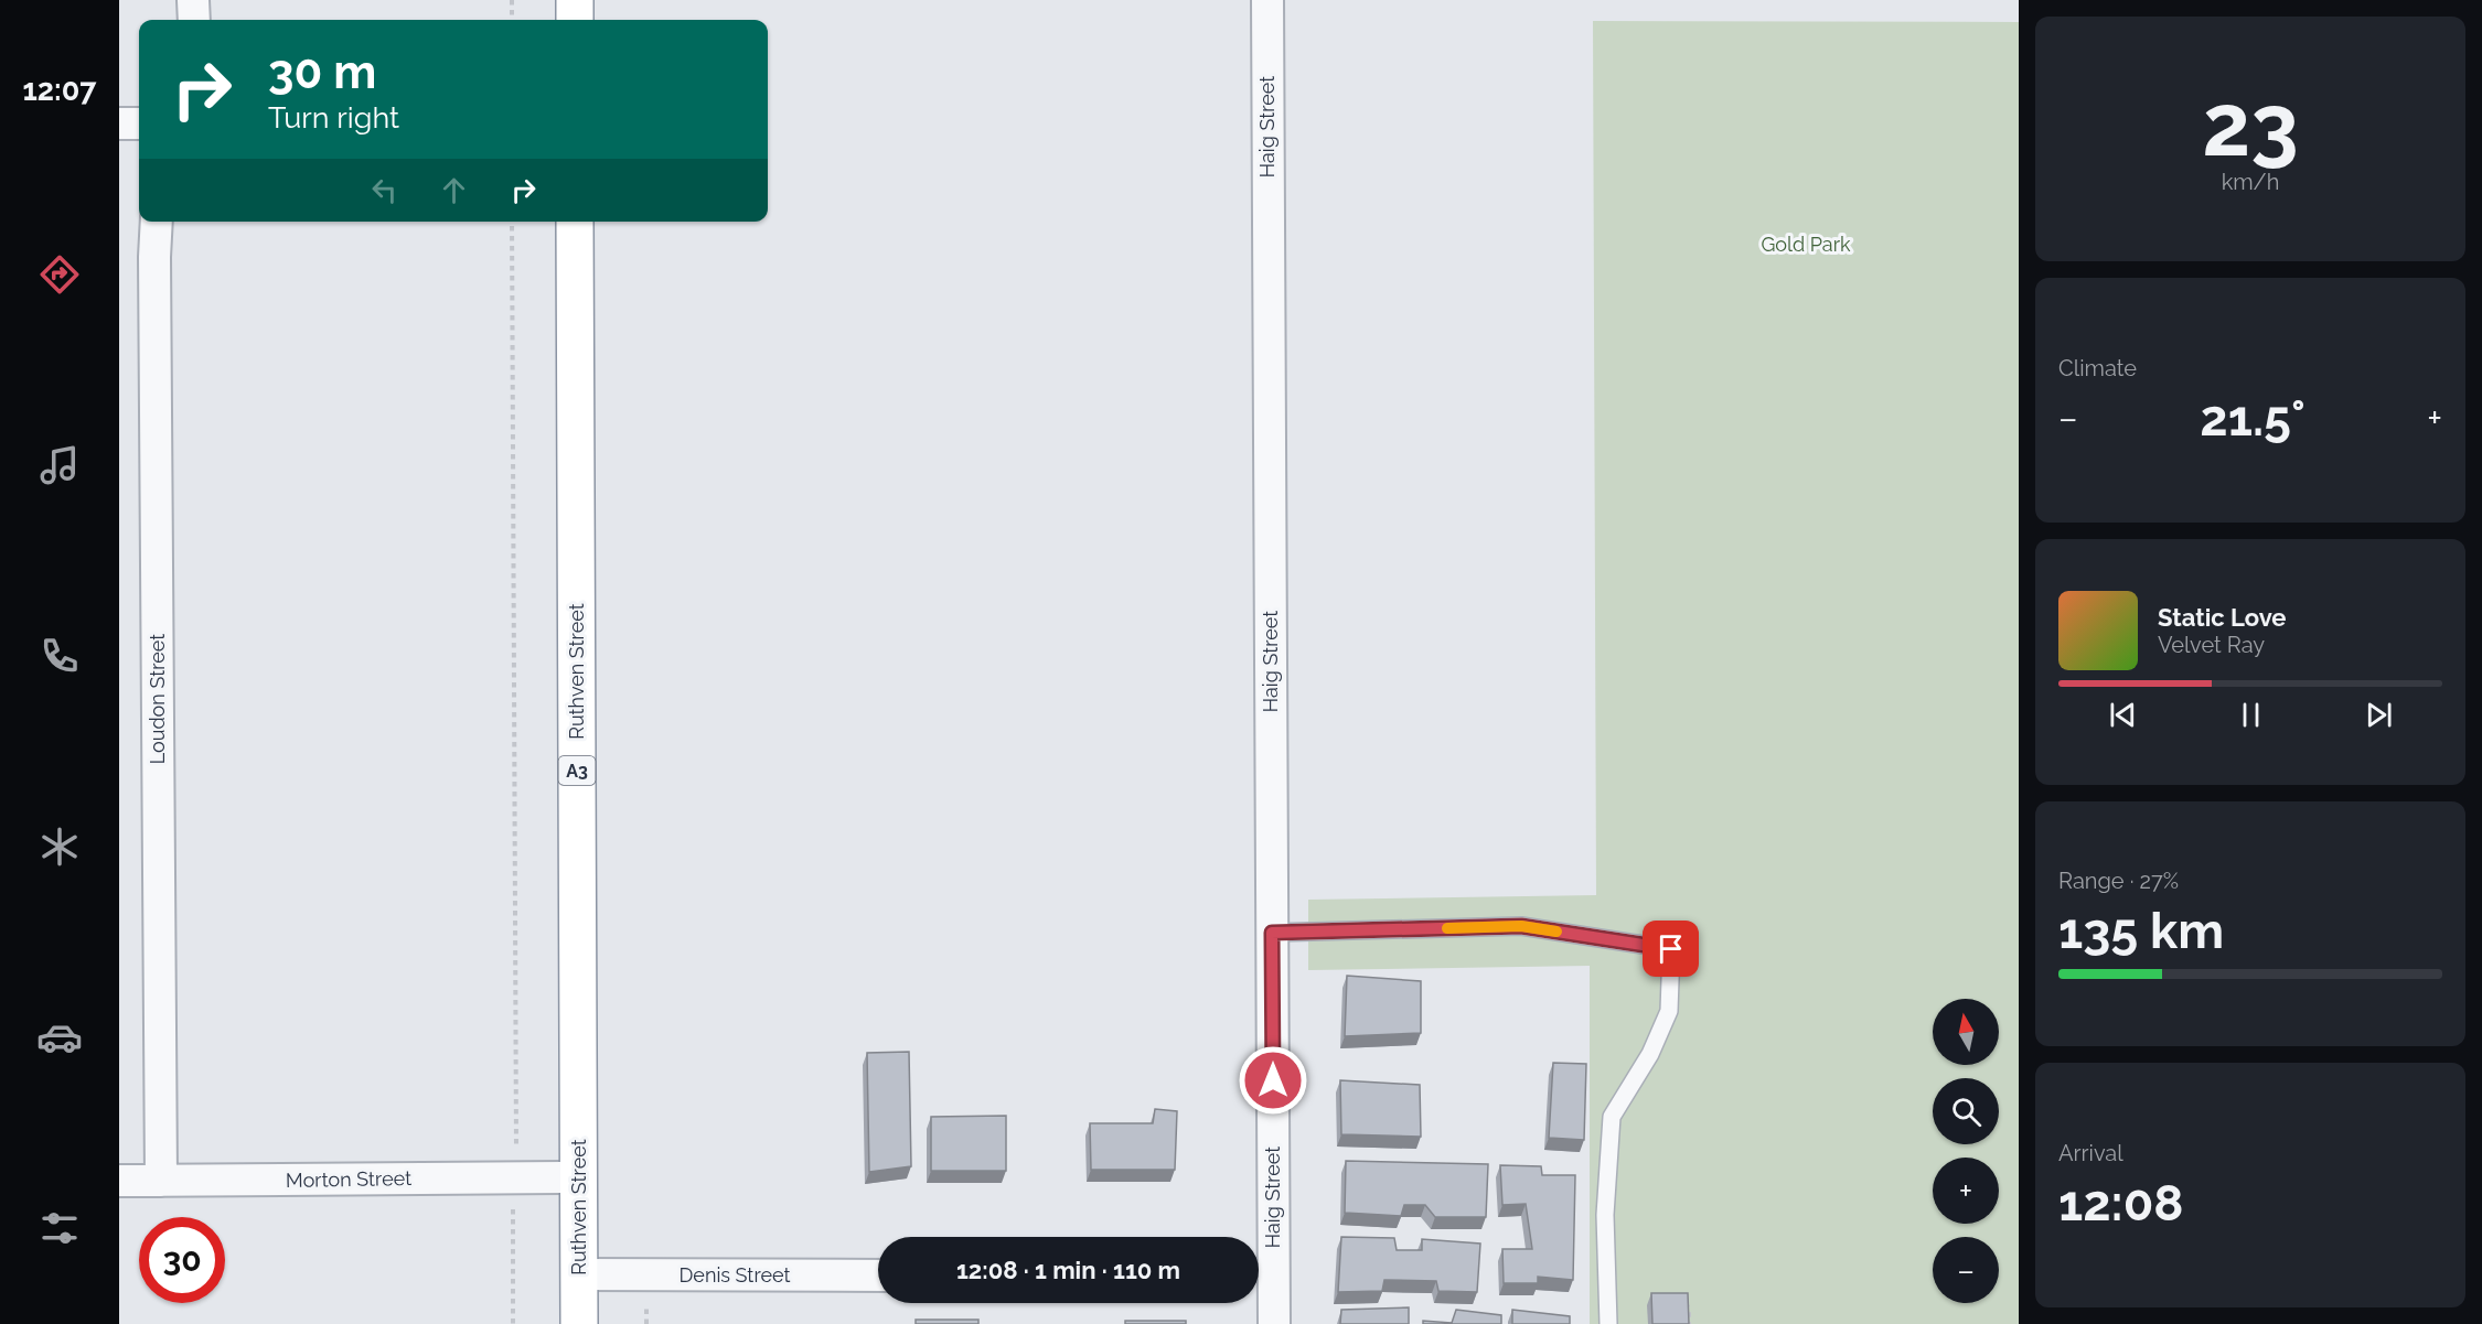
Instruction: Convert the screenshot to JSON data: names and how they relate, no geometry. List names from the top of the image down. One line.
{"streets":{"highway":["Ruthven Street","A3"],"street":["Haig Street","Loudon Street","Morton Street","Denis Street"]},"crossings":[["Ruthven Street","Morton Street"],["Ruthven Street","Denis Street"],["Loudon Street","Morton Street"]],"parks":["Gold Park"],"north":"top","page":{"tabs":"12:07","tile":[["23","km/h"],"Climate",["Range · 27%","135 km"],["Arrival","12:08"]],"turn":["30 m","Turn right"],"heat":["−","21.5°","+"],"song":["Static Love","Velvet Ray"],"map_buttons":["+","−"],"limit":"30","trip":"12:08 · 1 min · 110 m"}}
